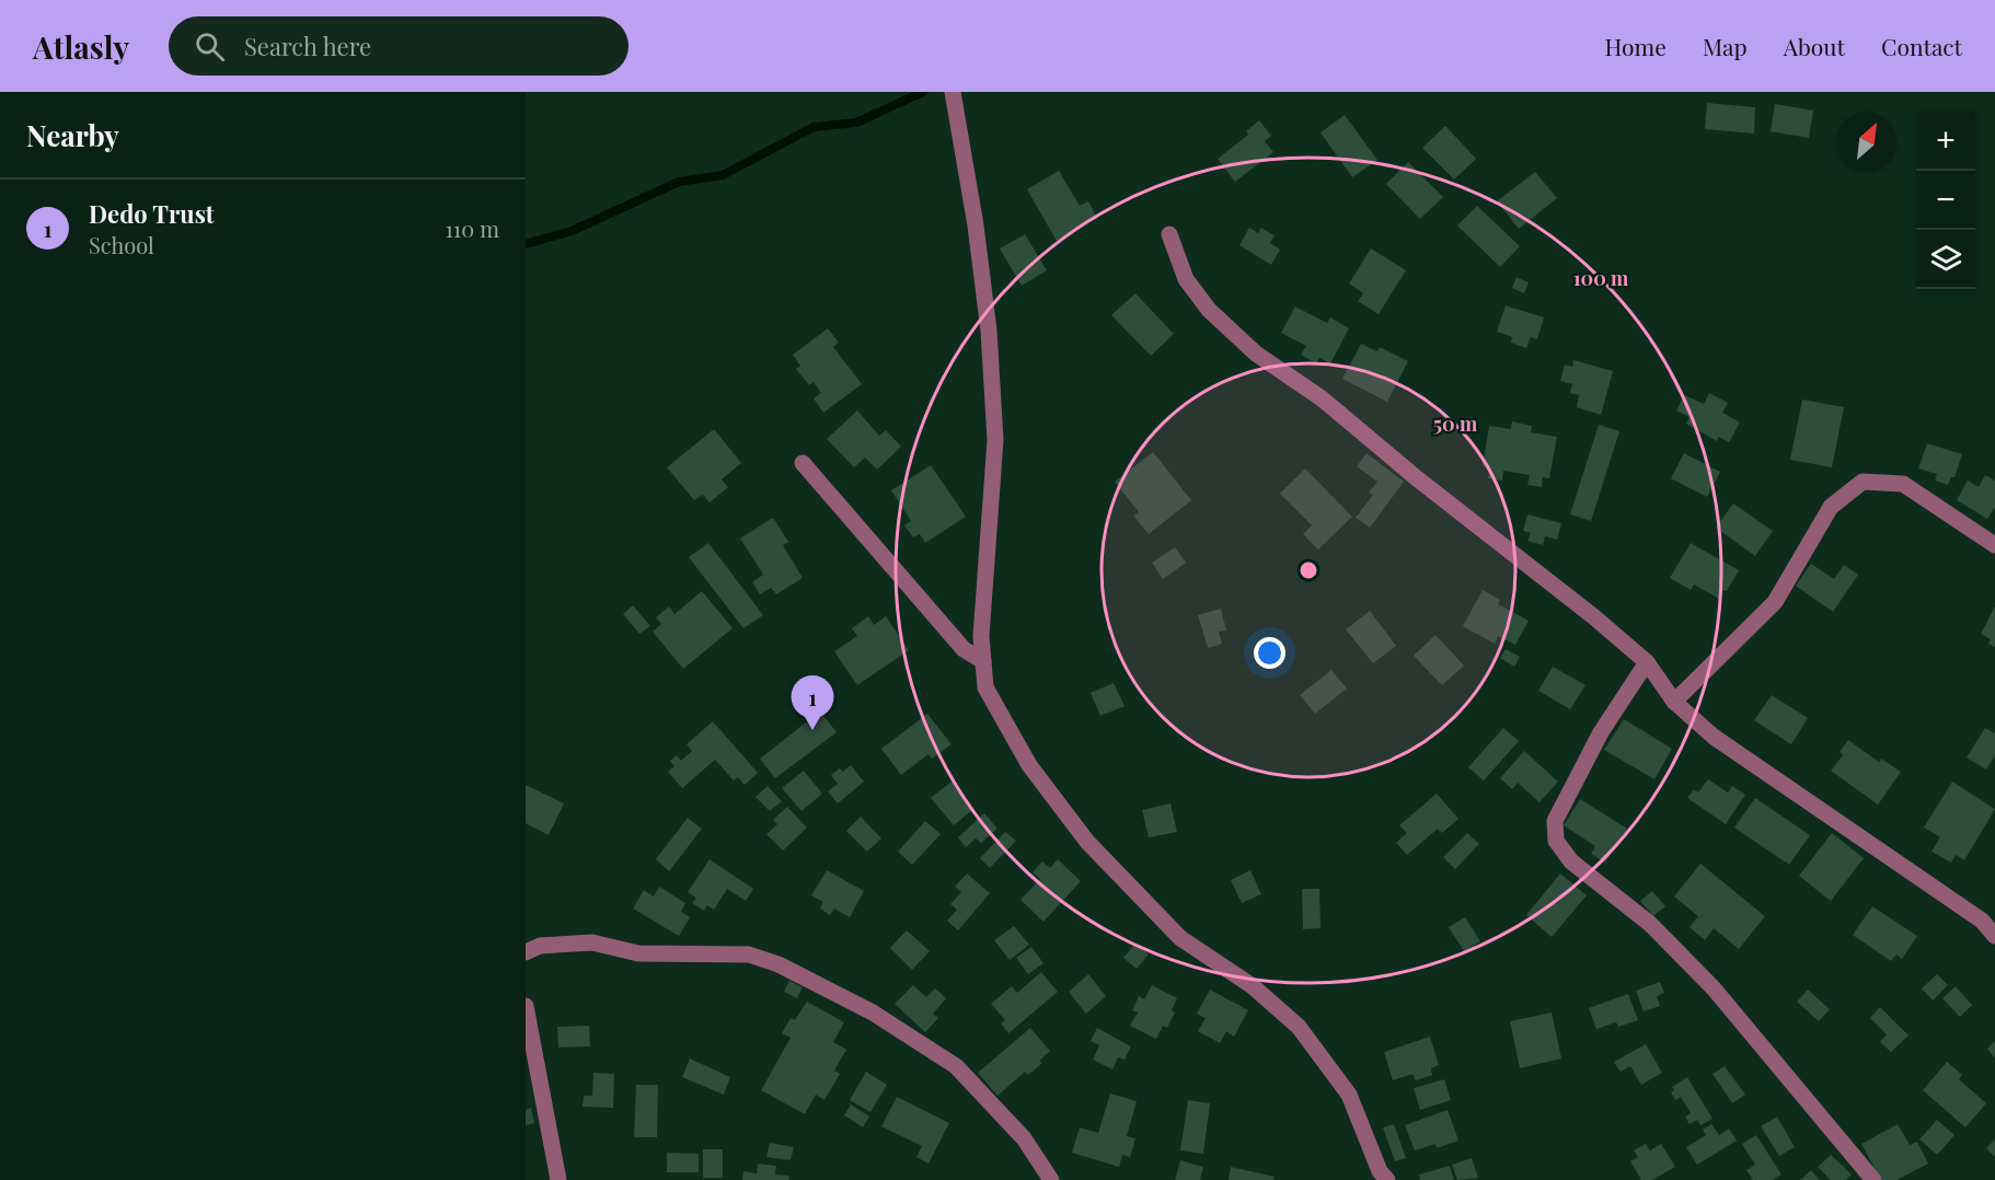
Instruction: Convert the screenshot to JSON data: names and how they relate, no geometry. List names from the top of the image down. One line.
{"north":"top right","page":{"header":"Atlasly","search":"Search here","nav":["Home","Map","About","Contact"],"heading":"Nearby","map_buttons":["+","−"],"list":[{"mark":"1","name":"Dedo Trust","note":"School","value":"110 m"}],"pins":"1"},"rings":["100 m","50 m"]}
